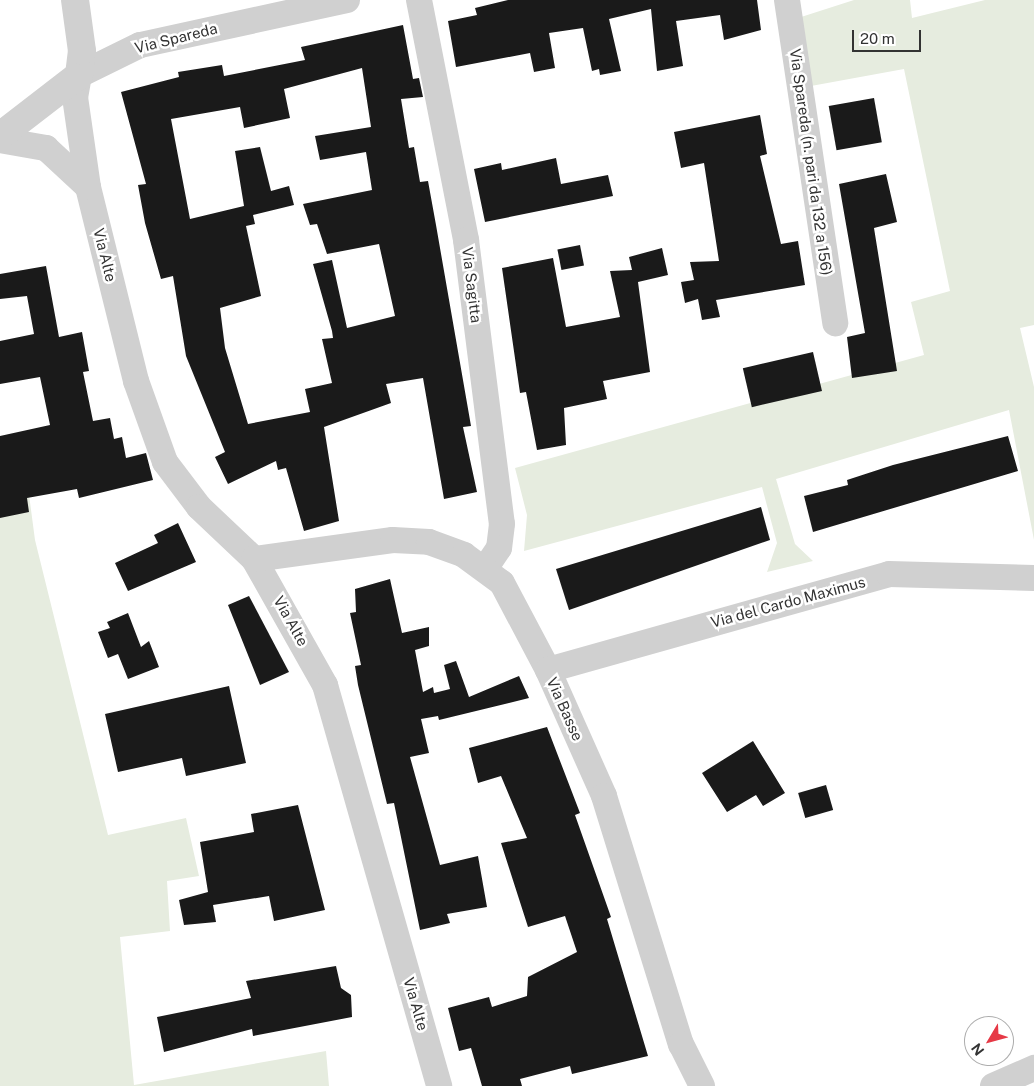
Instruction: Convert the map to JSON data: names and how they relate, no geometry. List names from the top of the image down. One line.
{"streets":{"street":["Via Spareda","Via Spareda (n. pari da 132 a 156)","Via Alte","Via Sagitta","Via del Cardo Maximus","Via Basse"]},"crossings":[["Via Spareda","Via Alte"],["Via Alte","Via Basse"],["Via Sagitta","Via Basse"],["Via del Cardo Maximus","Via Basse"]],"scale_bar":"20 m","north":"bottom left"}
